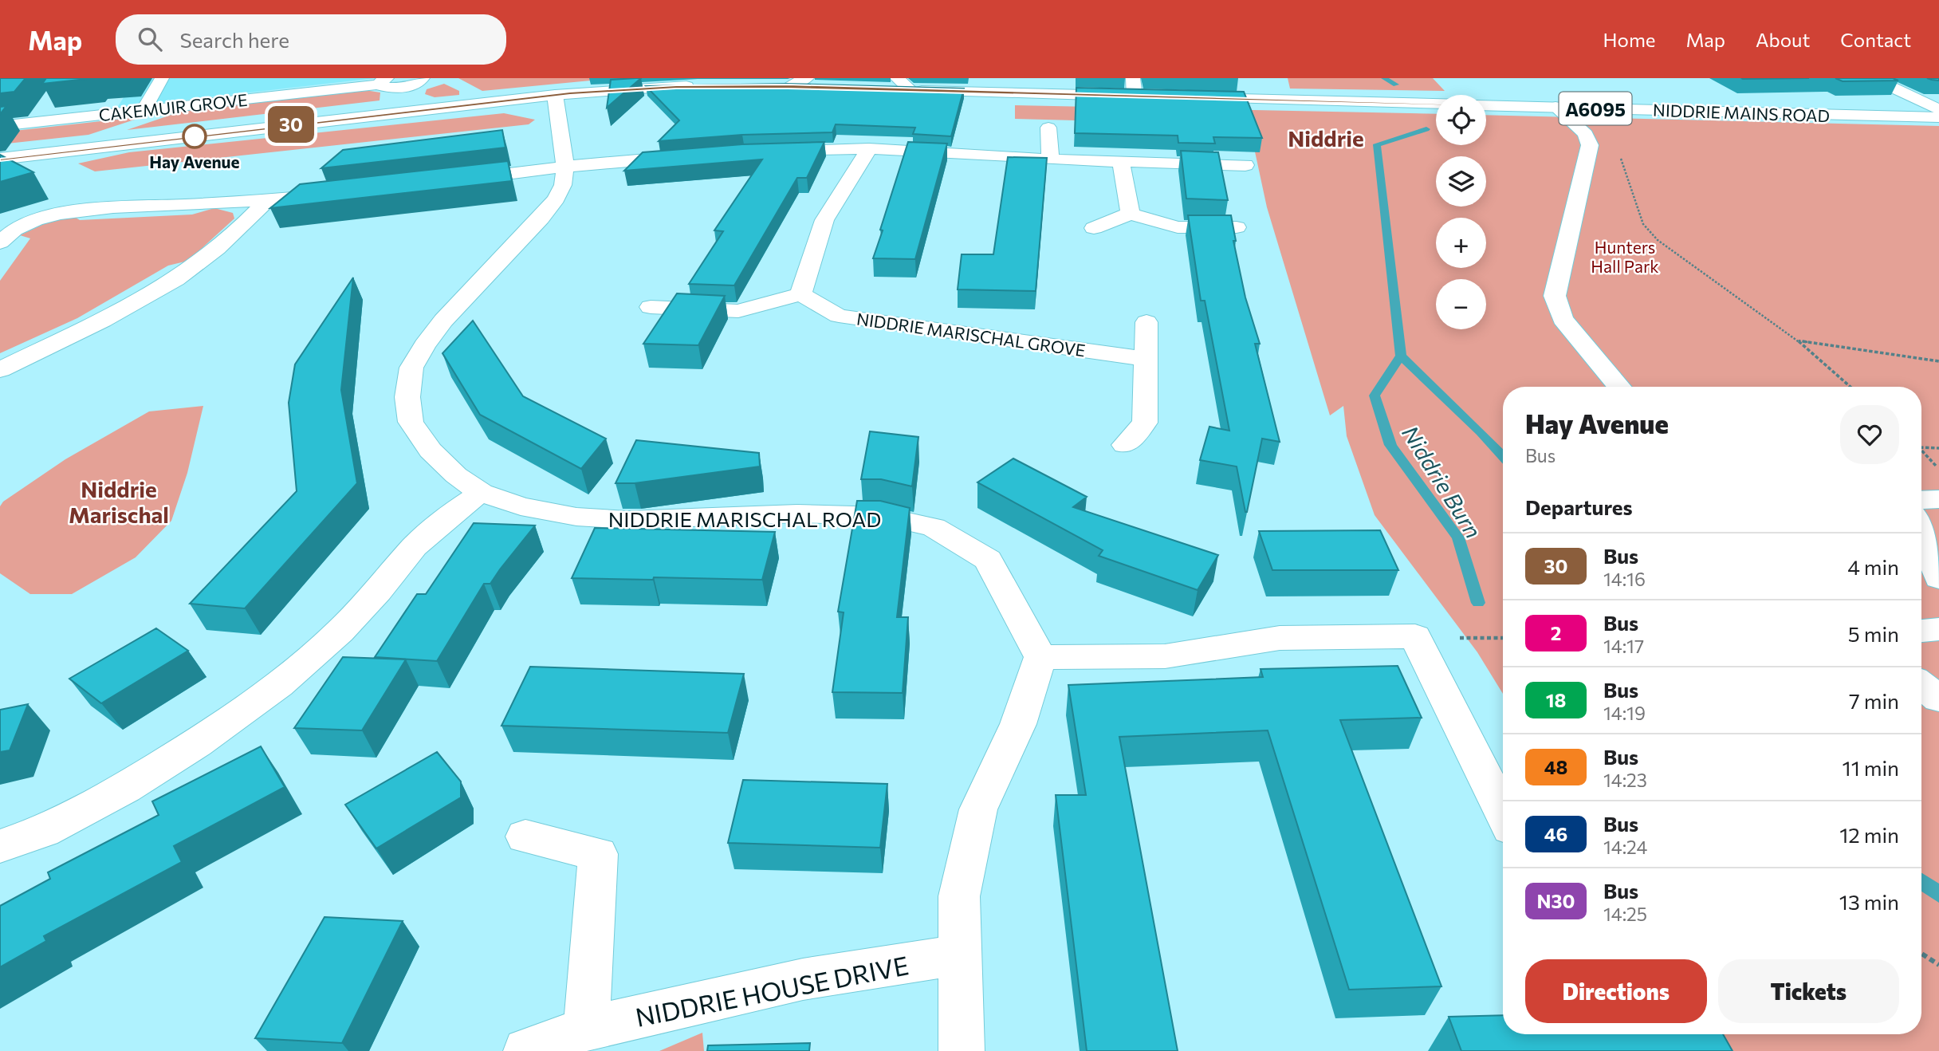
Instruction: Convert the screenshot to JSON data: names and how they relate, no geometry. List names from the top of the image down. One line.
{"streets":{"street":["CAKEMUIR GROVE","A6095","NIDDRIE MAINS ROAD","NIDDRIE MARISCHAL GROVE","NIDDRIE MARISCHAL ROAD","NIDDRIE HOUSE DRIVE"]},"districts":["Niddrie","Niddrie Marischal"],"water":["Niddrie Burn"],"parks":["Hunters Hall Park"],"places":["Hay Avenue"],"lines":["bus line 30"],"page":{"header":"Map","search":"Search here","nav":["Home","Map","About","Contact"],"on_map":"30","map_buttons":["+","−"],"heading":[["Hay Avenue","Bus"],"Departures"],"list":[{"mark":"30","name":"Bus","note":"14:16","value":"4 min"},{"mark":"2","name":"Bus","note":"14:17","value":"5 min"},{"mark":"18","name":"Bus","note":"14:19","value":"7 min"},{"mark":"48","name":"Bus","note":"14:23","value":"11 min"},{"mark":"46","name":"Bus","note":"14:24","value":"12 min"},{"mark":"N30","name":"Bus","note":"14:25","value":"13 min"}],"buttons":["Directions","Tickets"]}}
